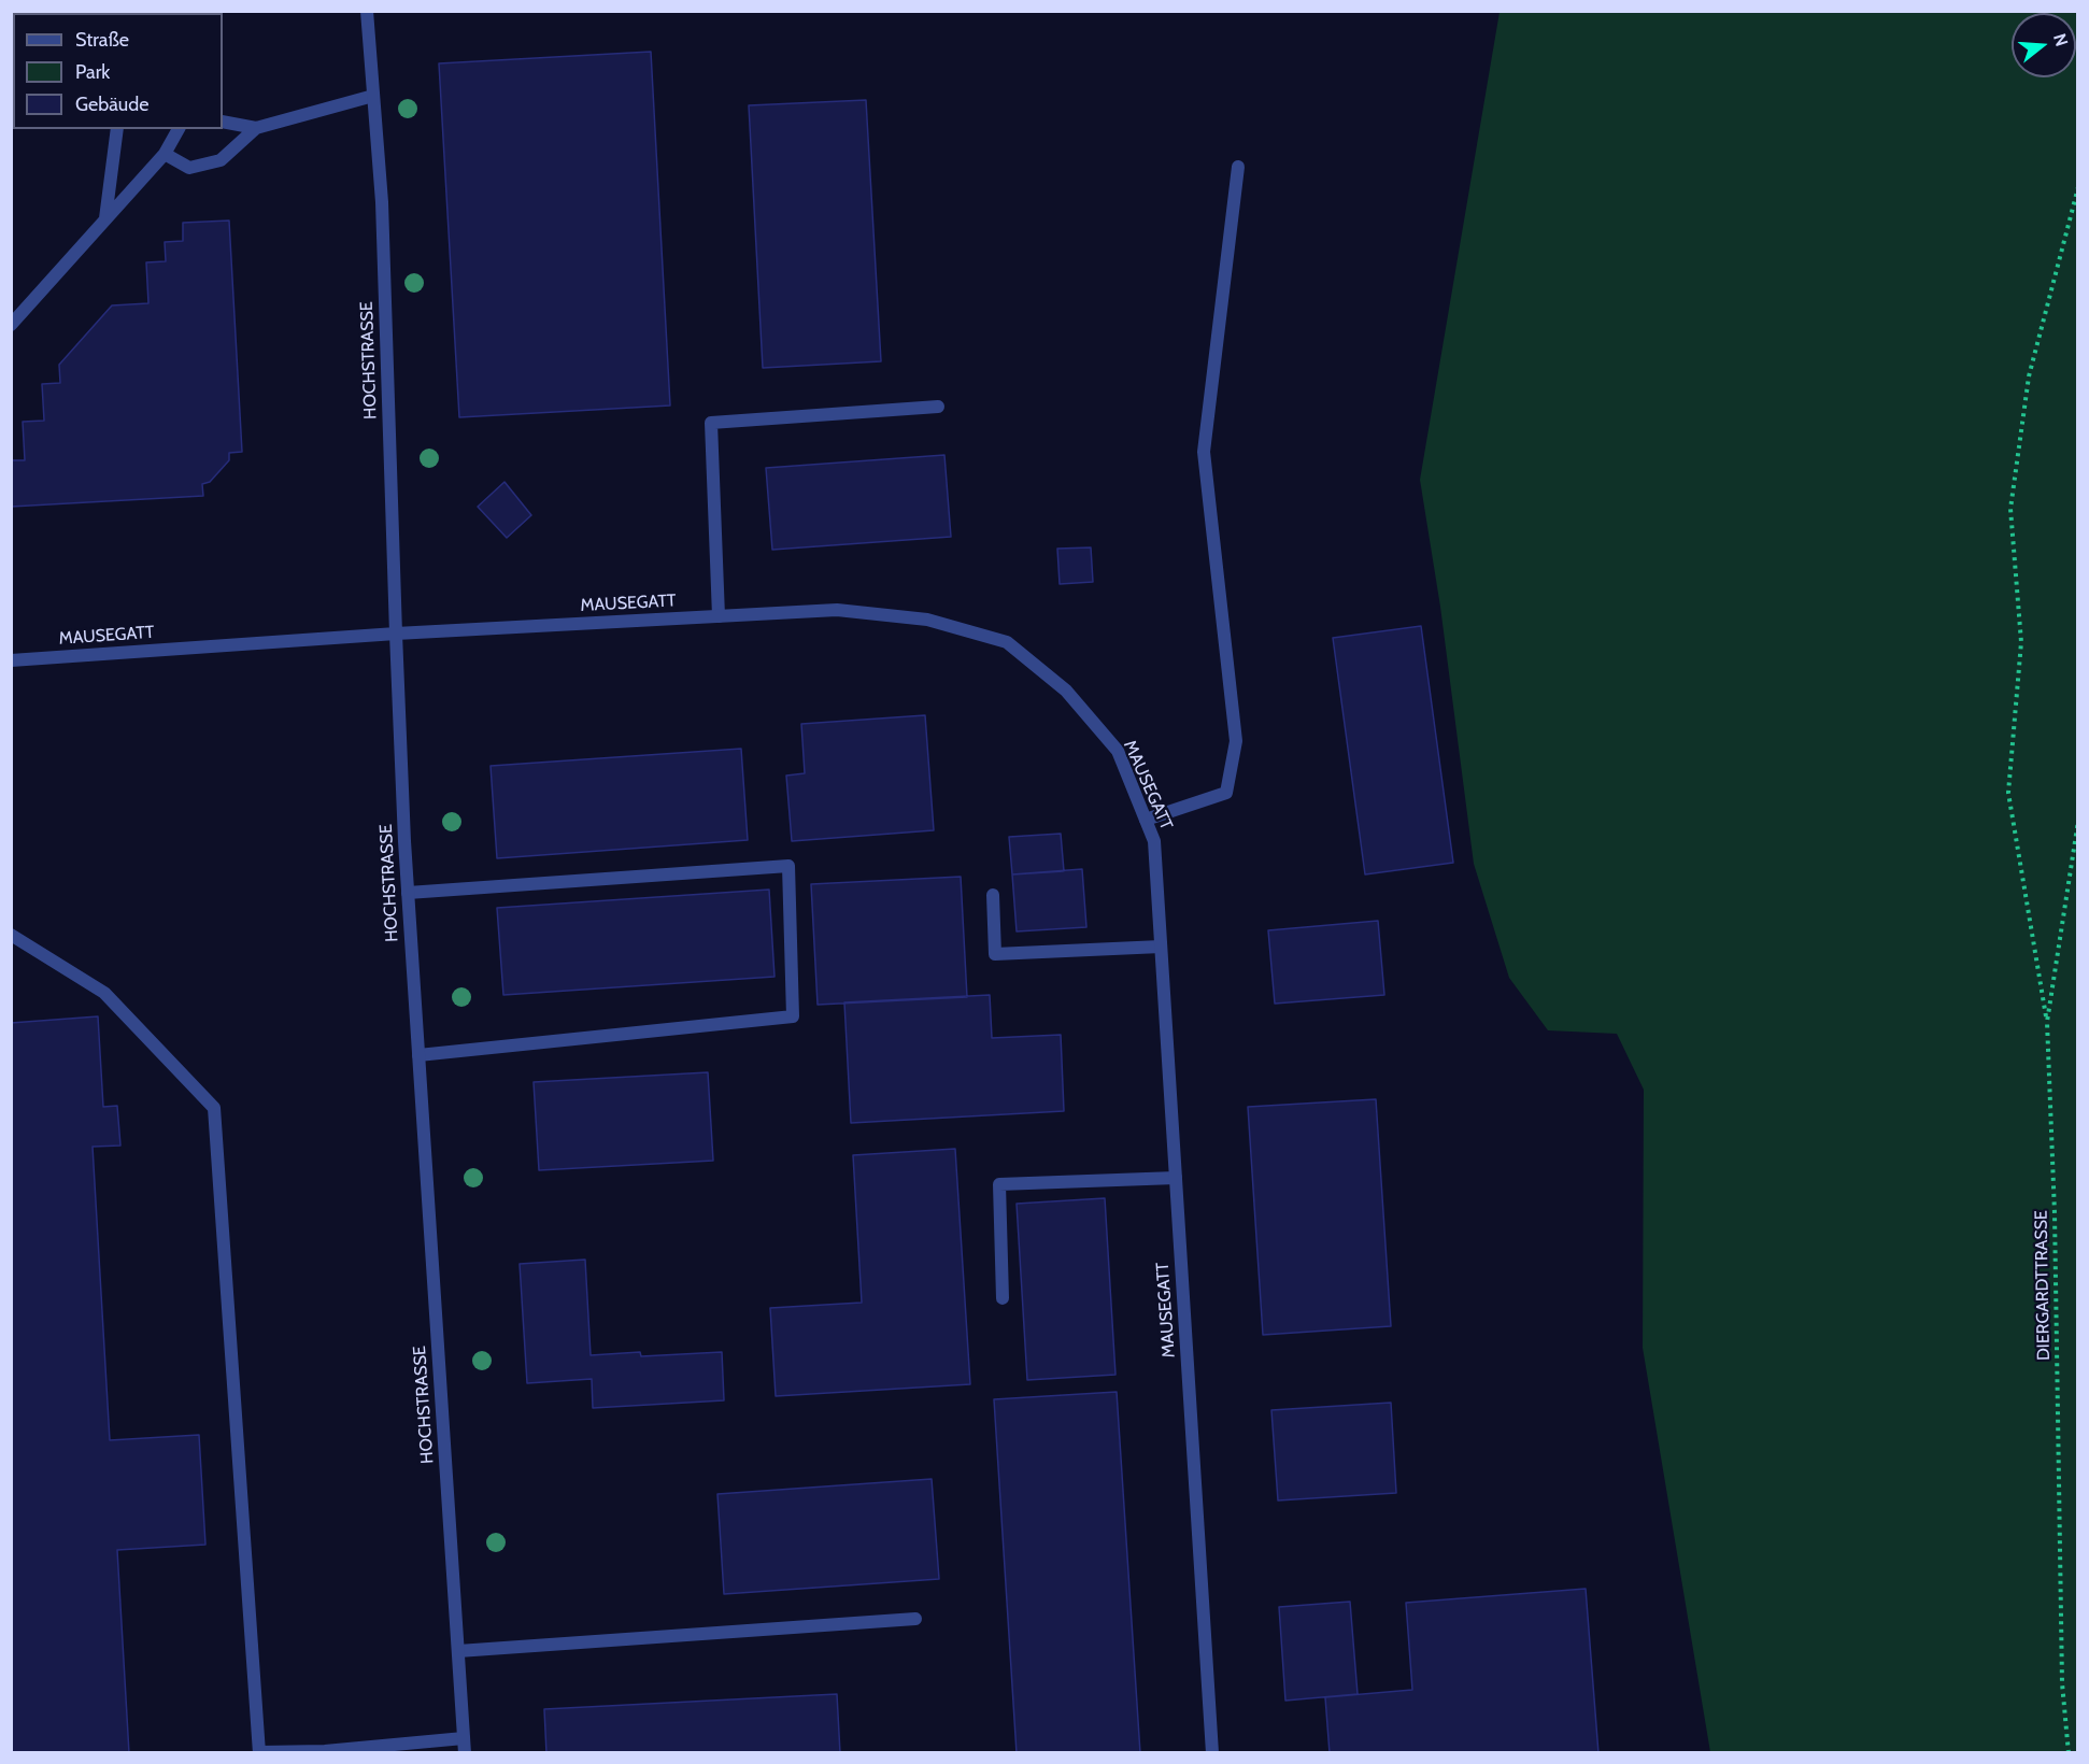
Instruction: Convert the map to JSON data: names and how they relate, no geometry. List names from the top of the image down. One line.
{"streets":{"street":["HOCHSTRASSE","MAUSEGATT"],"path":["DIERGARDTTRASSE"]},"crossings":[["HOCHSTRASSE","MAUSEGATT"]],"legend":["Straße","Park","Gebäude"],"north":"right"}
